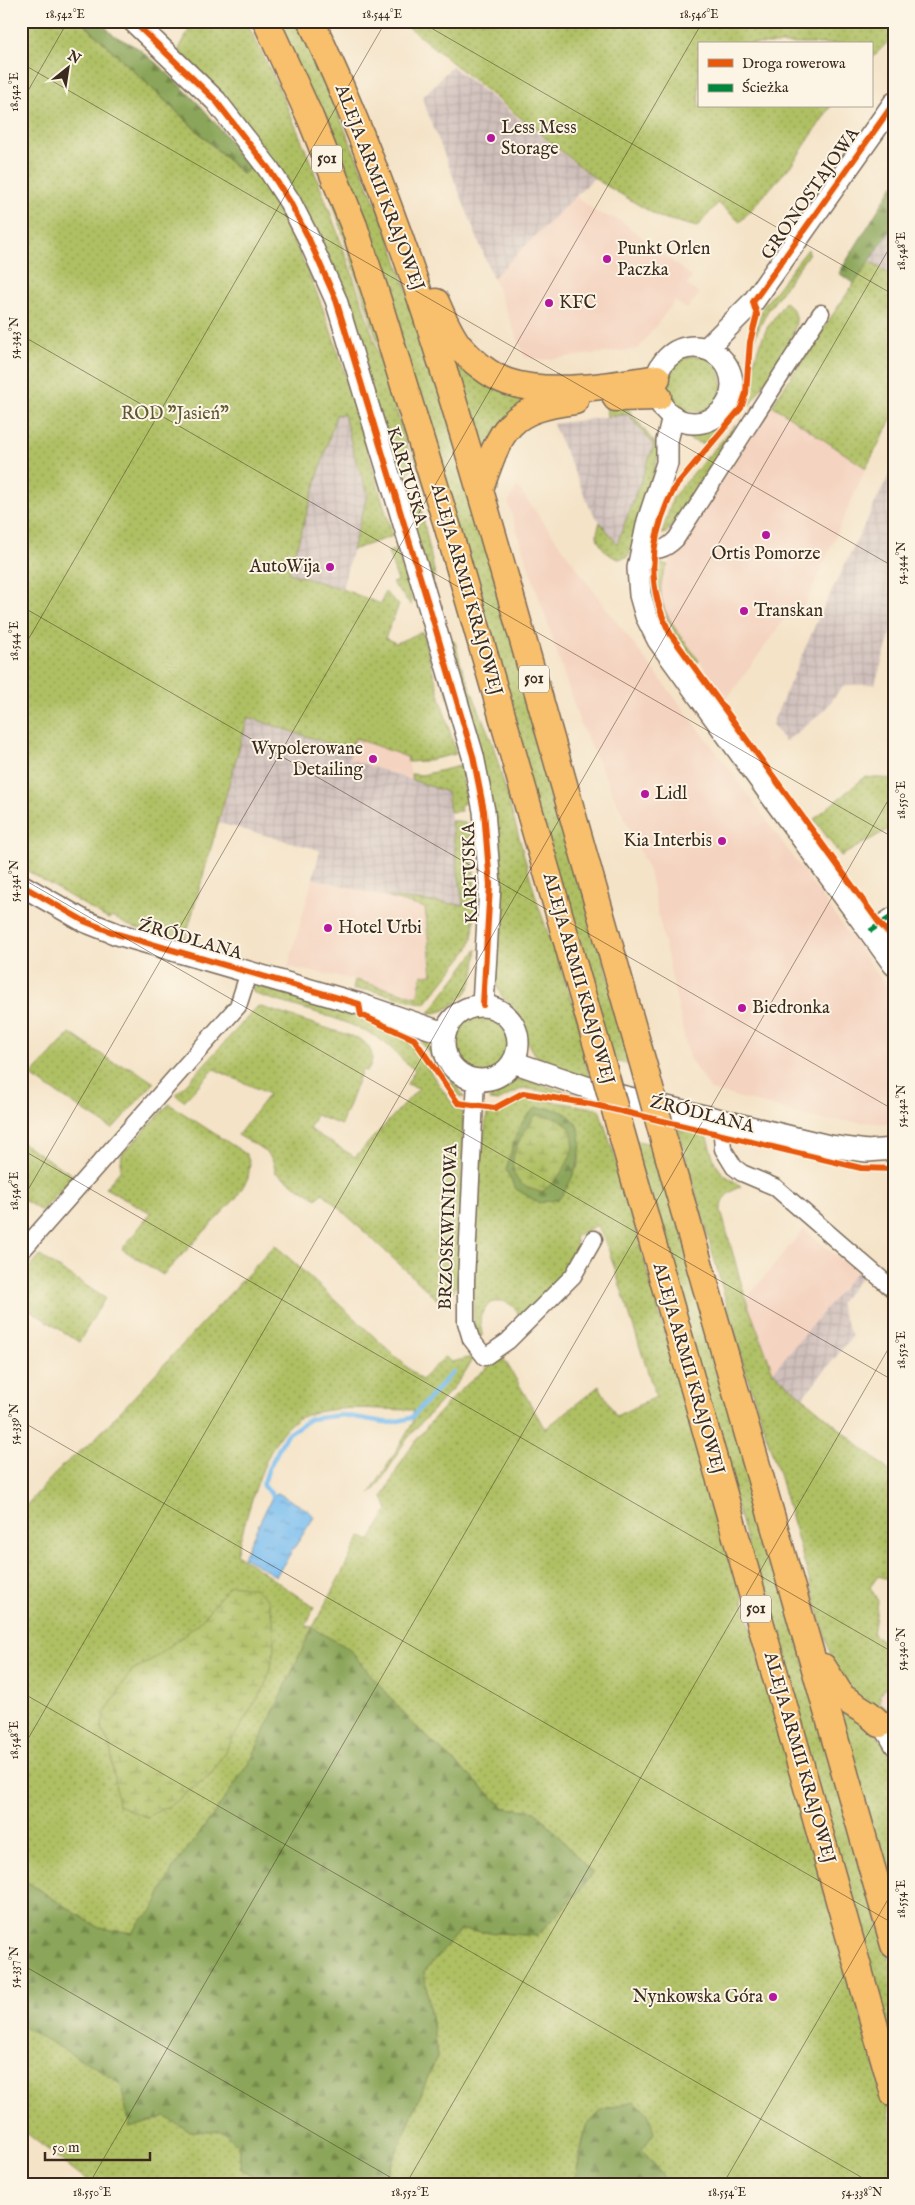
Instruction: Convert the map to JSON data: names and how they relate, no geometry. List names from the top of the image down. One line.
{"streets":{"main road":["501","ALEJA ARMII KRAJOWEJ"],"street":["GRONOSTAJOWA","KARTUSKA","ŹRÓDLANA","BRZOSKWINIOWA"]},"crossings":[["KARTUSKA","ŹRÓDLANA"],["KARTUSKA","BRZOSKWINIOWA"],["ŹRÓDLANA","BRZOSKWINIOWA"]],"parks":["ROD \"Jasień\""],"places":["Less Mess Storage","Punkt Orlen Paczka","KFC","Ortis Pomorze","AutoWija","Transkan","Wypolerowane Detailing","Lidl","Kia Interbis","Hotel Urbi","Biedronka","Nynkowska Góra"],"legend":["Droga rowerowa","Ścieżka"],"scale_bar":"50 m","north":"top right","coordinates":["18.542°E","18.544°E","18.546°E","18.548°E","54.343°N","54.344°N","18.550°E","54.341°N","54.342°N","18.552°E","54.339°N","54.340°N","18.554°E","54.337°N","54.338°N"]}
